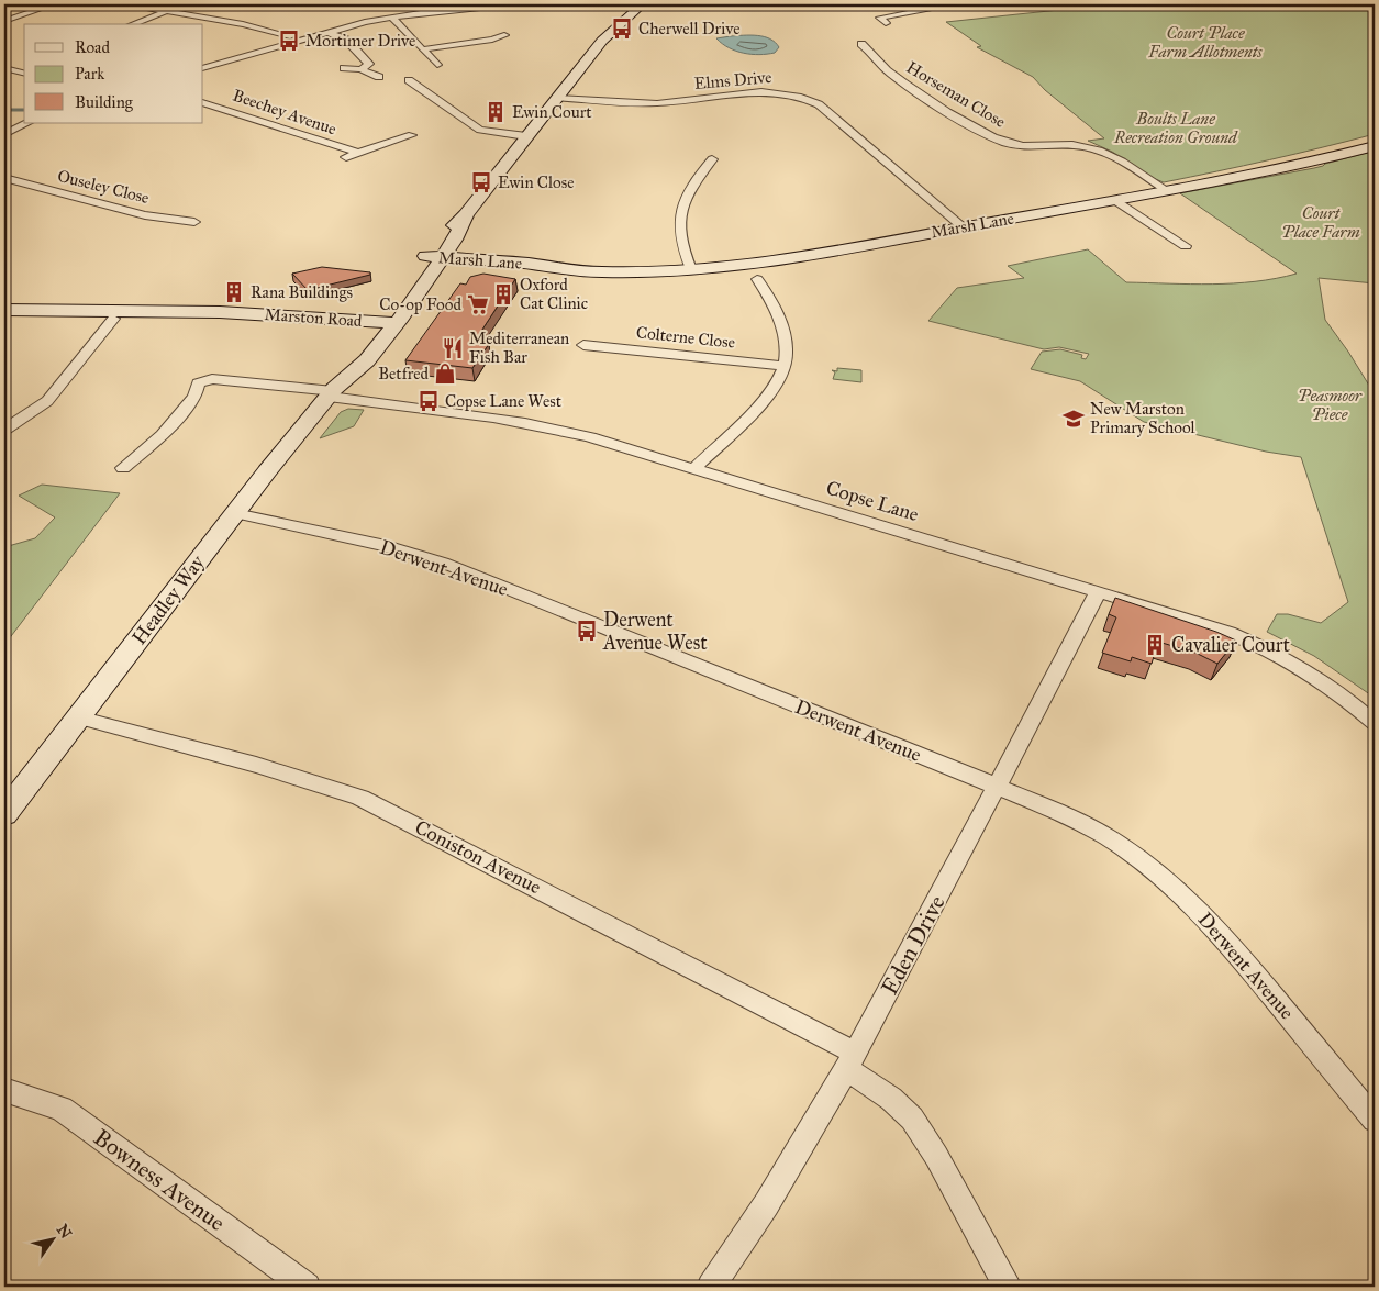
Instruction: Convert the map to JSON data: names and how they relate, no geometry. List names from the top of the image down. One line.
{"streets":{"main road":["Marsh Lane","Marston Road","Headley Way"],"street":["Elms Drive","Horseman Close","Beechey Avenue","Ouseley Close","Colterne Close","Copse Lane","Derwent Avenue","Coniston Avenue","Eden Drive","Bowness Avenue"]},"crossings":[["Elms Drive","Marsh Lane"],["Horseman Close","Marsh Lane"],["Marston Road","Headley Way"],["Copse Lane","Headley Way"],["Copse Lane","Eden Drive"],["Derwent Avenue","Headley Way"],["Derwent Avenue","Eden Drive"],["Headley Way","Coniston Avenue"],["Coniston Avenue","Eden Drive"]],"parks":["Court Place Farm Allotments","Boults Lane Recreation Ground","Court Place Farm","Peasmoor Piece"],"places":{"bus stop":["Cherwell Drive","Mortimer Drive","Ewin Close","Copse Lane West","Derwent Avenue West"],"building":["Ewin Court","Rana Buildings","Oxford Cat Clinic","Cavalier Court"],"supermarket":["Co-op Food"],"restaurant":["Mediterranean Fish Bar"],"shop":["Betfred"],"school or university":["New Marston Primary School"]},"legend":["Road","Park","Building"],"north":"top right"}
